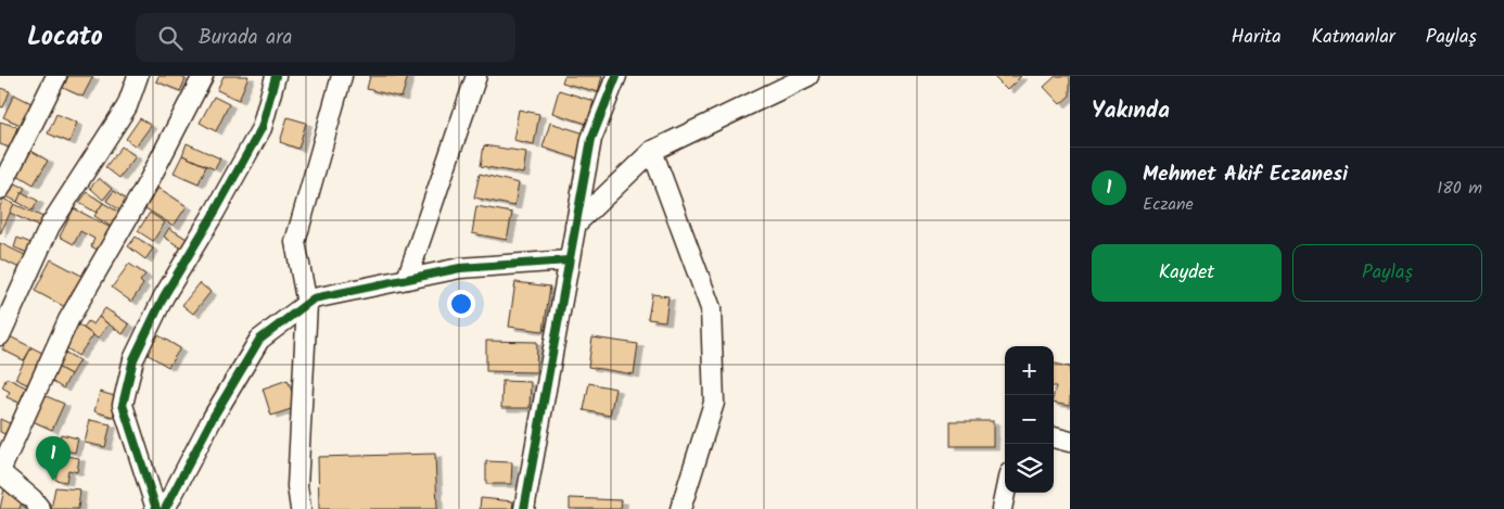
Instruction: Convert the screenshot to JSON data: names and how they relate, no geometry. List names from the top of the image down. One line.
{"page":{"header":"Locato","search":"Burada ara","nav":["Harita","Katmanlar","Paylaş"],"heading":"Yakında","list":[{"mark":"1","name":"Mehmet Akif Eczanesi","note":"Eczane","value":"180 m"}],"buttons":["Kaydet","Paylaş"],"map_buttons":["+","−"],"pins":"1"}}
